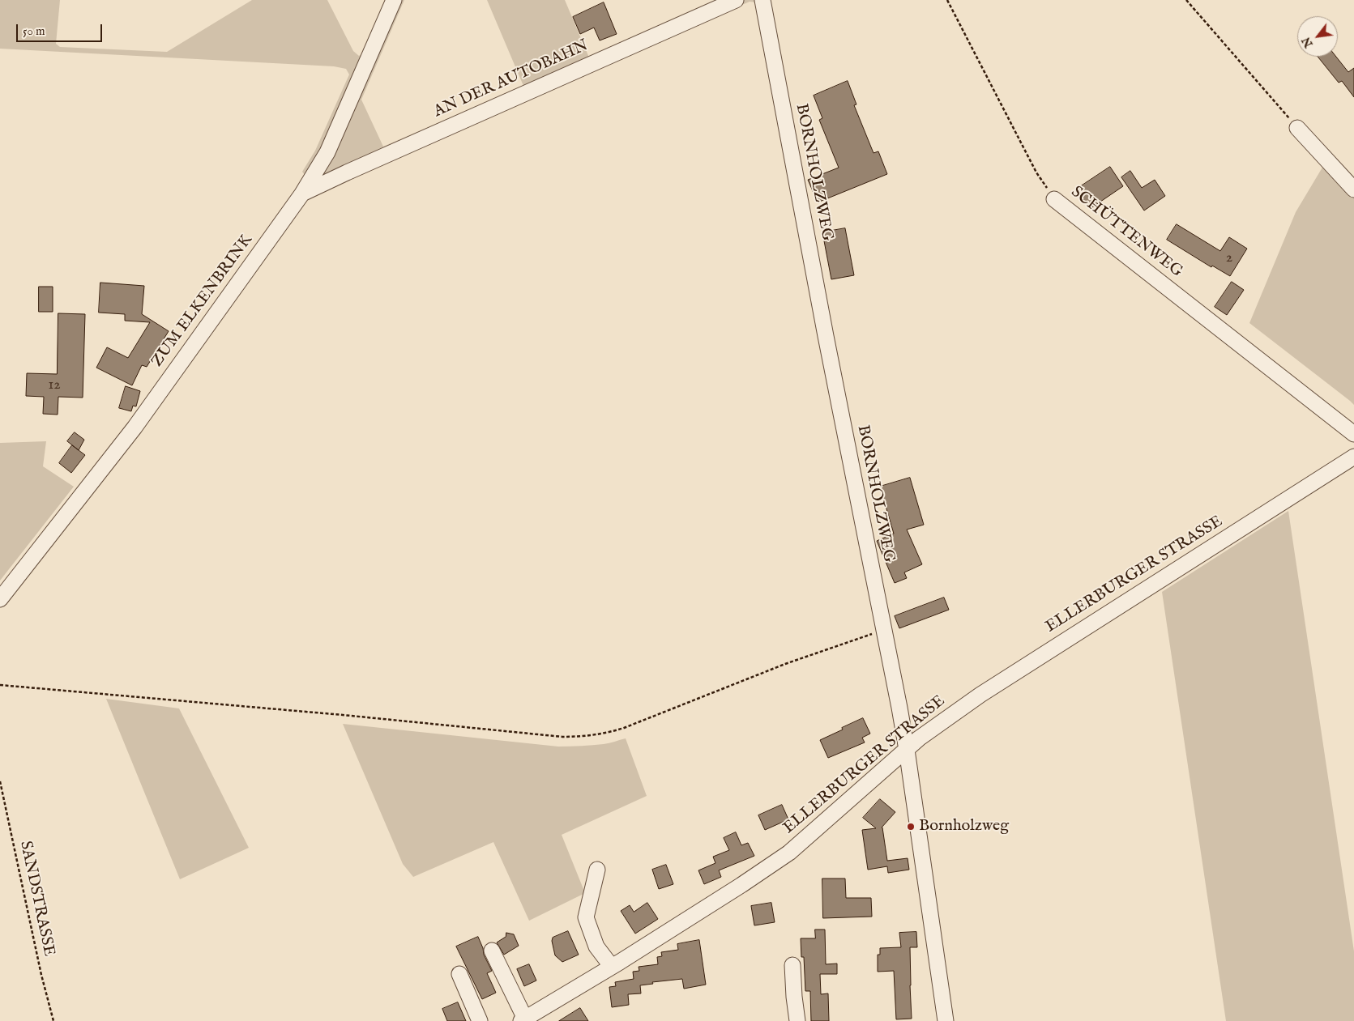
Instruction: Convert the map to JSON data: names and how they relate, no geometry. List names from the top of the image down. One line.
{"streets":{"street":["AN DER AUTOBAHN","BORNHOLZWEG","SCHÜTTENWEG","ZUM ELKENBRINK","ELLERBURGER STRASSE"],"path":["SANDSTRASSE"]},"crossings":[["AN DER AUTOBAHN","ZUM ELKENBRINK"],["BORNHOLZWEG","ELLERBURGER STRASSE"]],"places":["Bornholzweg"],"house_numbers":["2","12"],"scale_bar":"50 m","north":"bottom left"}
